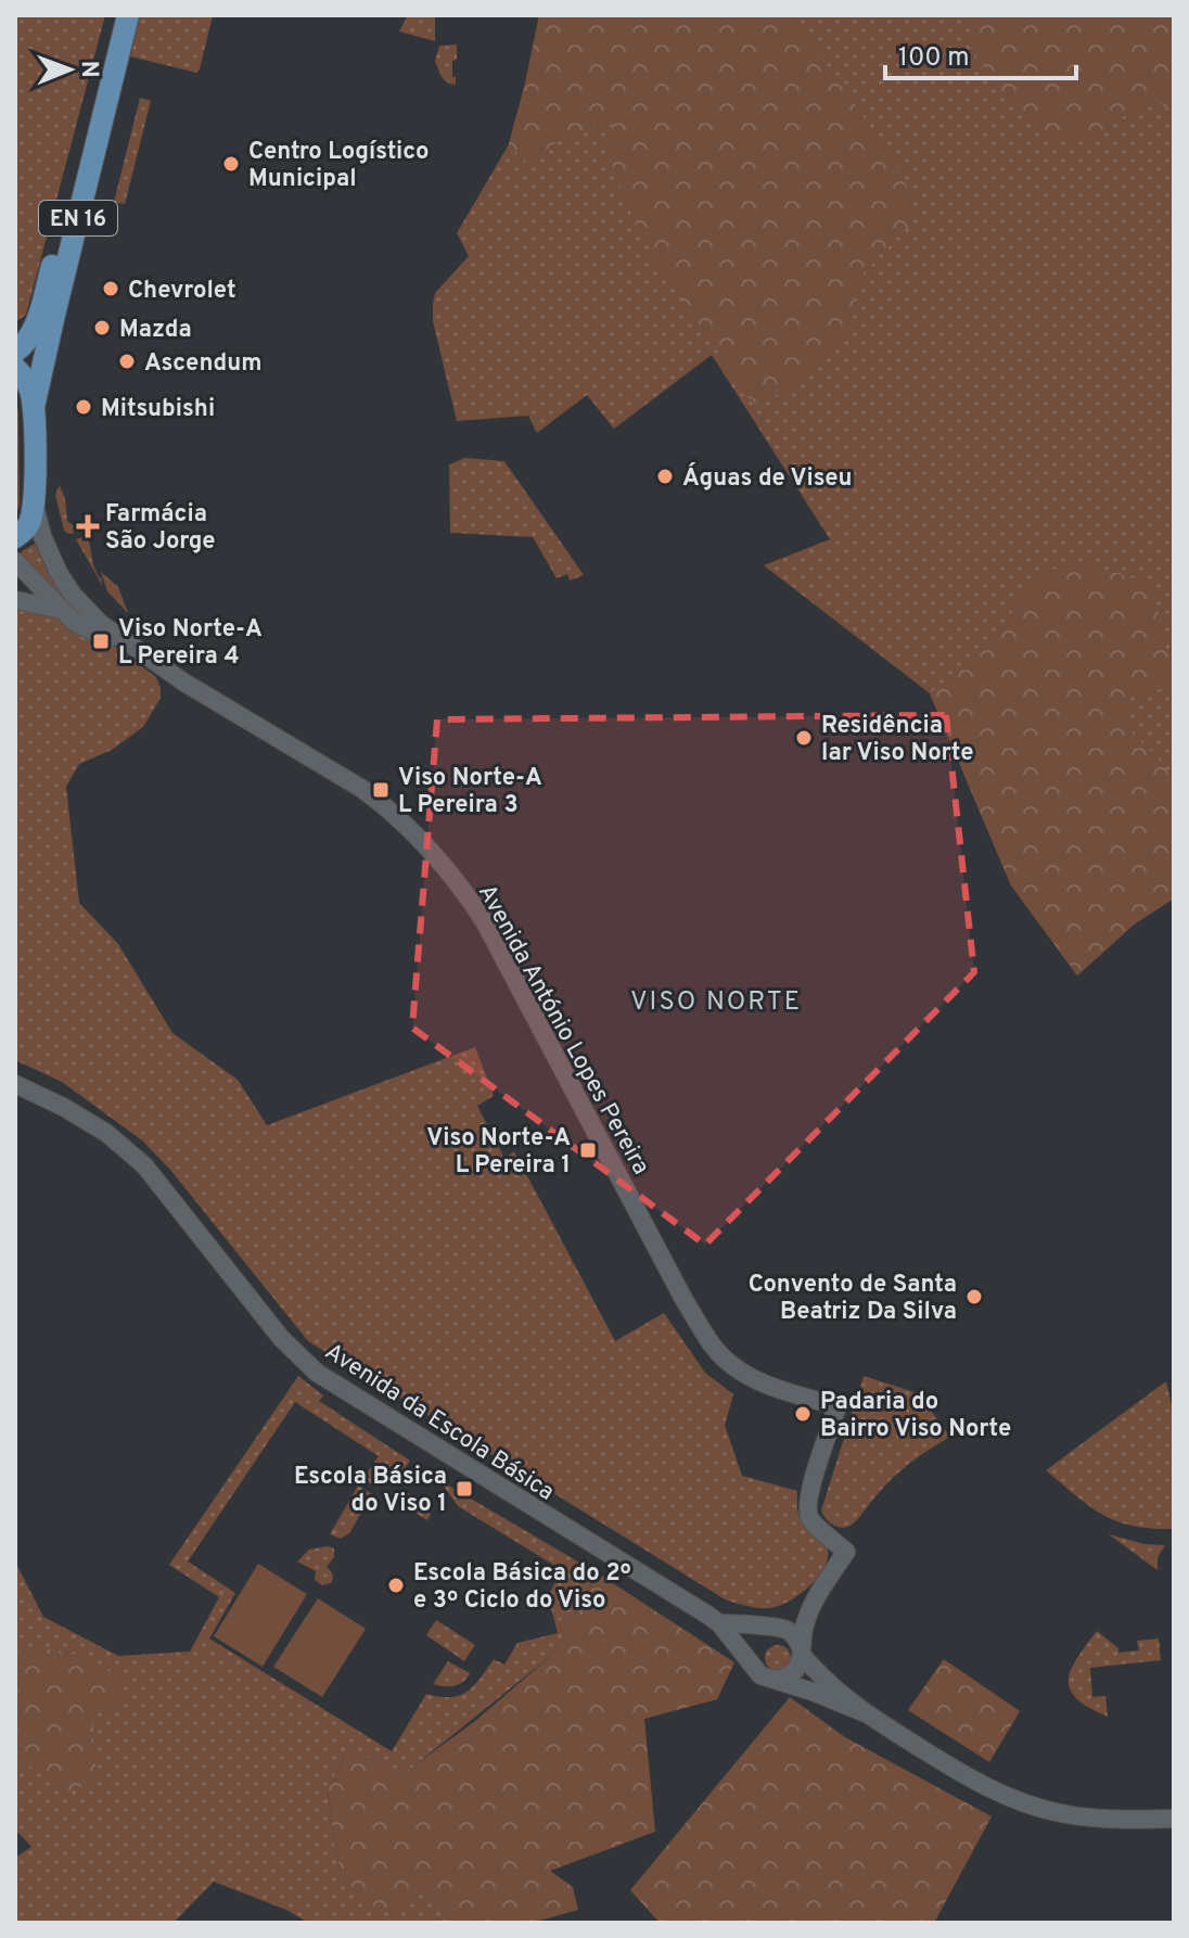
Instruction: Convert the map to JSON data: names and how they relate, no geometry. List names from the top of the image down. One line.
{"streets":{"main road":["EN 16"],"street":["Avenida António Lopes Pereira","Avenida da Escola Básica"]},"crossings":[["EN 16","Avenida António Lopes Pereira"]],"districts":["VISO NORTE"],"places":{"other":["Centro Logístico Municipal","Chevrolet","Mazda","Ascendum","Mitsubishi","Águas de Viseu","Residência lar Viso Norte","Convento de Santa Beatriz Da Silva","Padaria do Bairro Viso Norte","Escola Básica do 2º e 3º Ciclo do Viso"],"health":["Farmácia São Jorge"],"transit":["Viso Norte-A L Pereira 4","Viso Norte-A L Pereira 3","Viso Norte-A L Pereira 1","Escola Básica do Viso 1"]},"scale_bar":"100 m","north":"right"}
